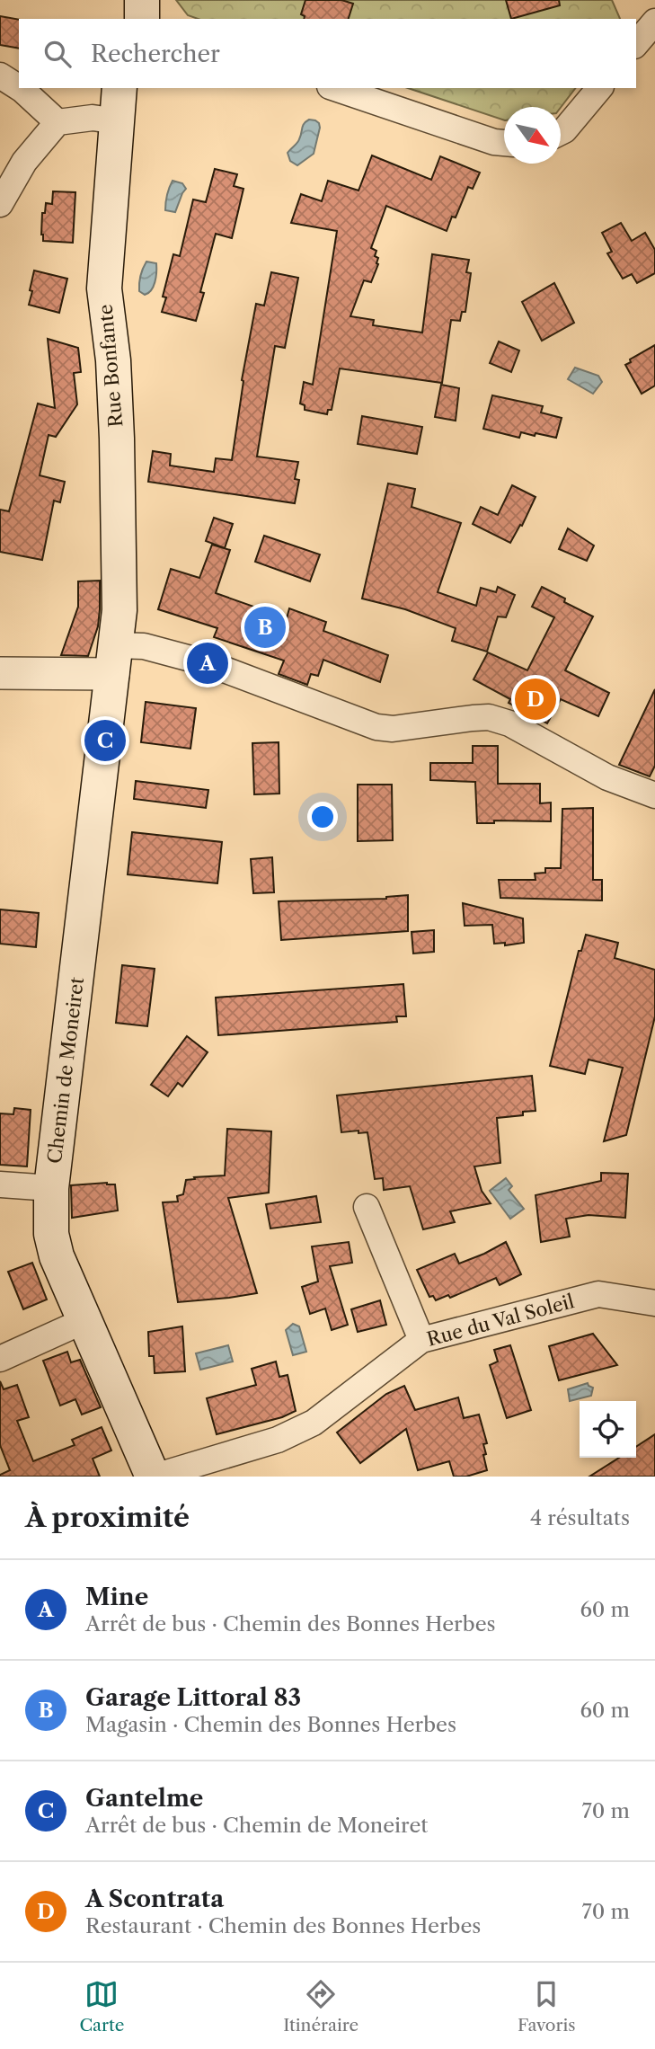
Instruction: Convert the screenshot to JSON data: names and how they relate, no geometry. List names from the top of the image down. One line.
{"streets":{"main road":["Rue Bonfante","Chemin de Moneiret"],"street":["Rue du Val Soleil"]},"crossings":[["Rue Bonfante","Chemin de Moneiret"],["Chemin de Moneiret","Rue du Val Soleil"]],"north":"bottom right","page":{"search":"Rechercher","pins":["B","A","D","C"],"heading":["À proximité","4 résultats"],"list":[{"mark":"A","name":"Mine","note":"Arrêt de bus · Chemin des Bonnes Herbes","value":"60 m"},{"mark":"B","name":"Garage Littoral 83","note":"Magasin · Chemin des Bonnes Herbes","value":"60 m"},{"mark":"C","name":"Gantelme","note":"Arrêt de bus · Chemin de Moneiret","value":"70 m"},{"mark":"D","name":"A Scontrata","note":"Restaurant · Chemin des Bonnes Herbes","value":"70 m"}],"nav":["Carte","Itinéraire","Favoris"]}}
